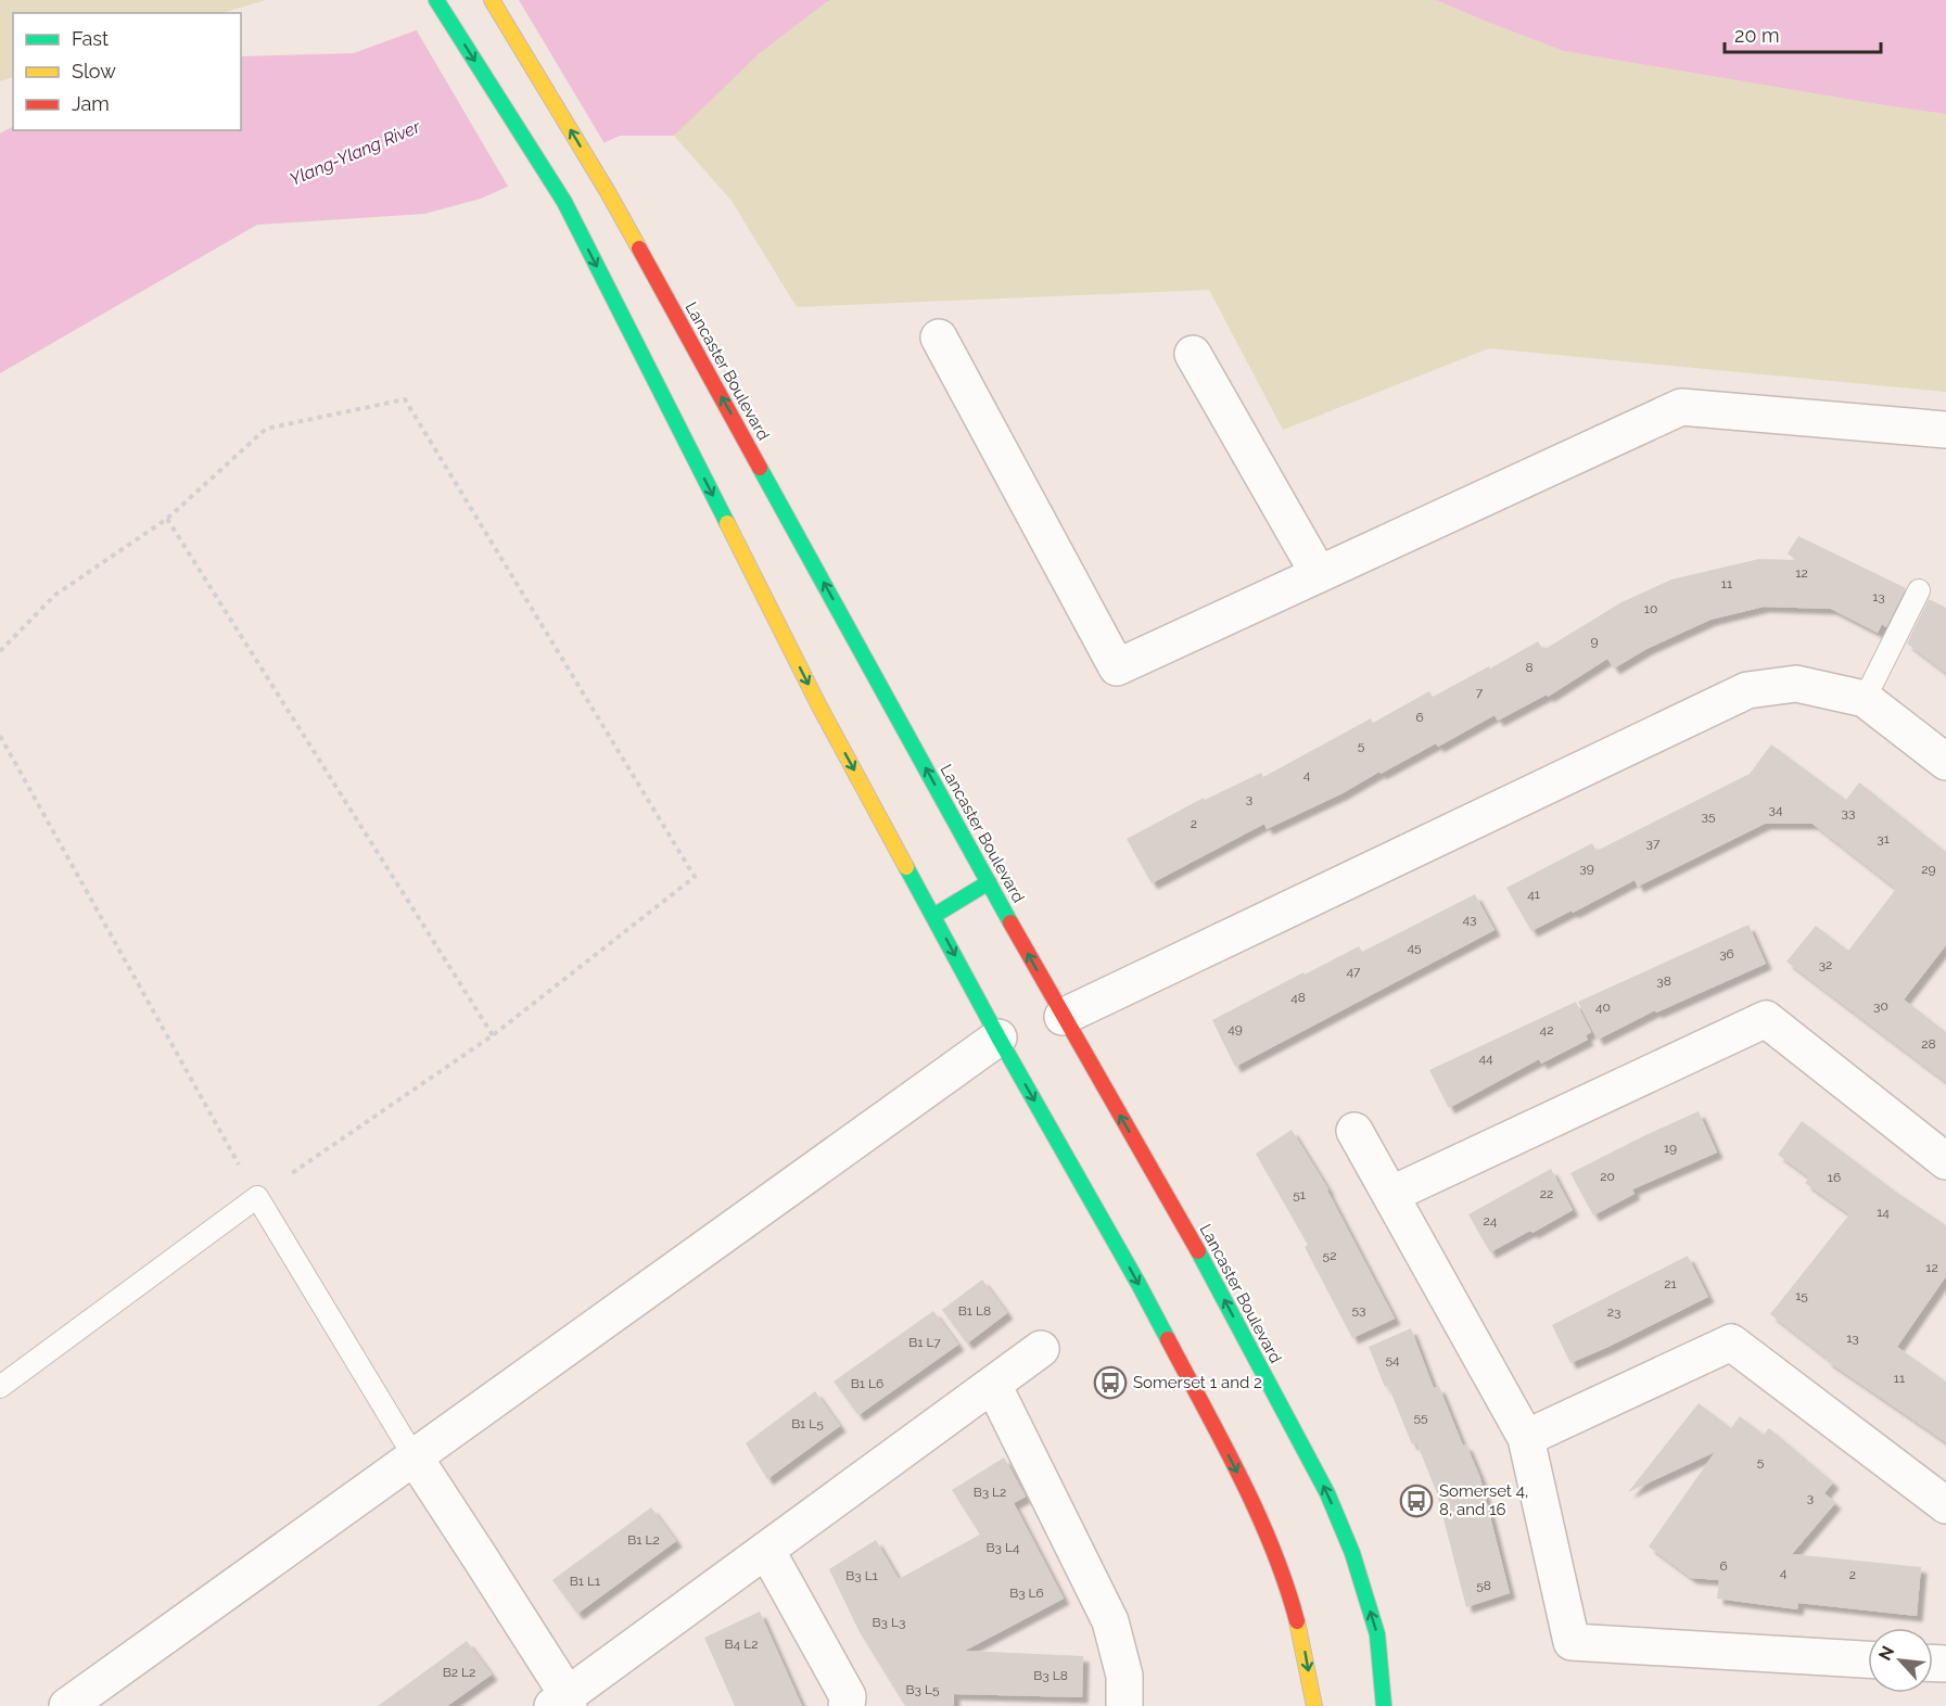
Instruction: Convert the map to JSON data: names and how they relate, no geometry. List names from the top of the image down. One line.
{"streets":{"main road":["Lancaster Boulevard"]},"water":["Ylang-Ylang River"],"places":{"bus stop":["Somerset 1 and 2","Somerset 4, 8, and 16"]},"house_numbers":["12","11","13","10","9","8","7","6","5","4","3","34","33","35","2","31","37","39","29","41","43","45","36","32","47","38","48","30","40","49","42","28","44","19","20","16","22","51","14","24","52","12","21","15","53","B1 L8","23","13","B1 L7","54","11","B1 L6","55","B1 L5","5","B3 L2","3","B1 L2","B3 L4","6","4","2","B3 L1","B1 L1","58","B3 L6","B3 L3","B4 L2","B2 L2","B3 L8","B3 L5"],"legend":["Fast","Slow","Jam"],"scale_bar":"20 m","north":"top left"}
